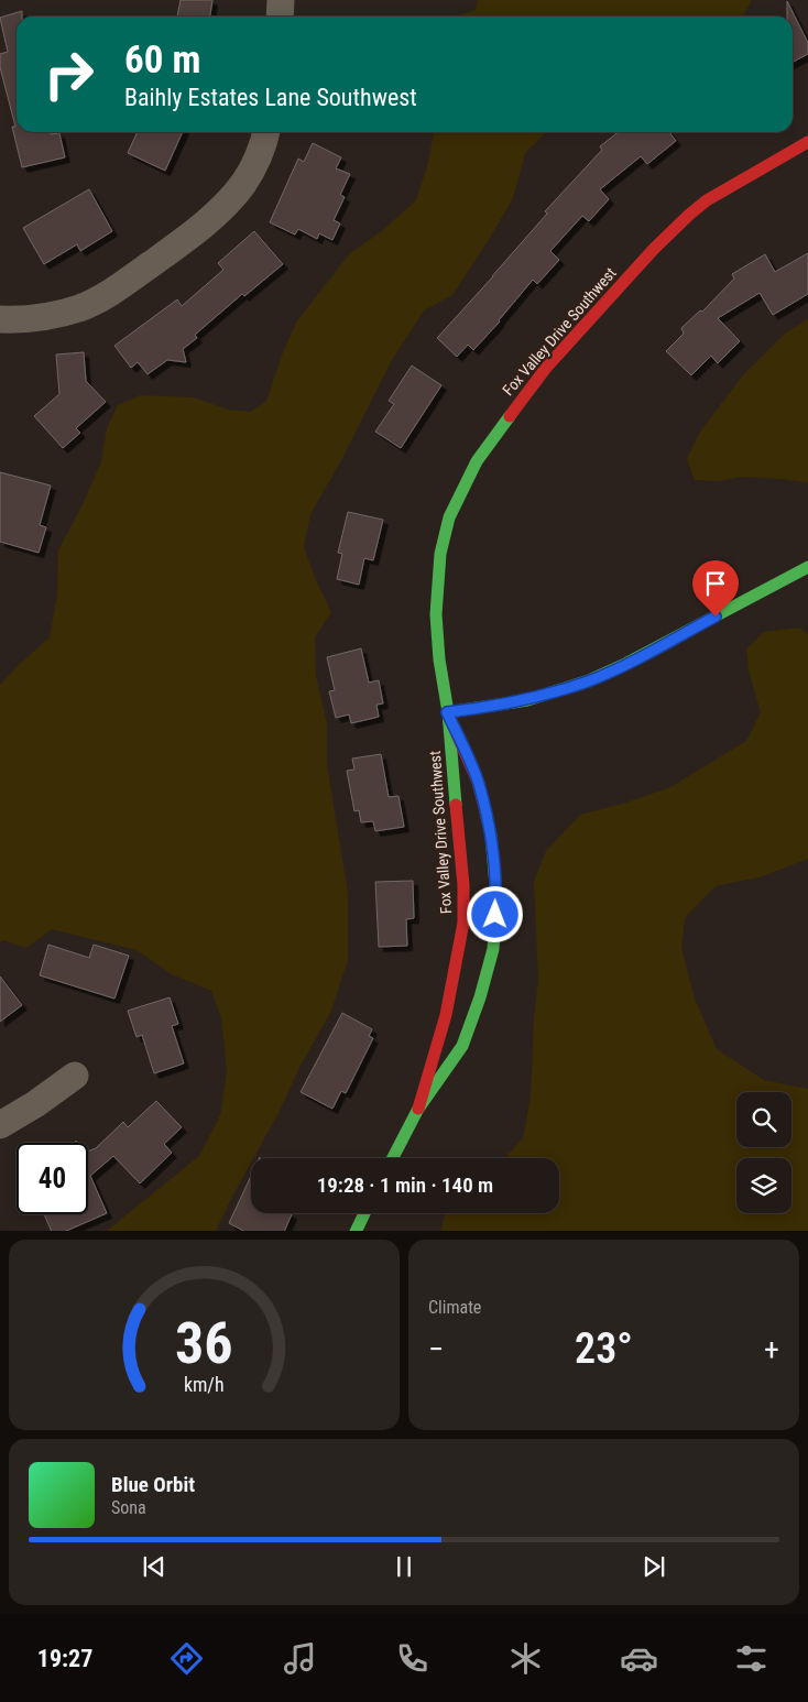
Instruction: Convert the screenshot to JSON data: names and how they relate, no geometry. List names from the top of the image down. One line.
{"streets":{"street":["Fox Valley Drive Southwest"]},"page":{"turn":["60 m","Baihly Estates Lane Southwest"],"limit":"40","trip":"19:28 · 1 min · 140 m","tile":"Climate","heat":["−","23°","+"],"song":["Blue Orbit","Sona"],"tabs":"19:27","gauge":["36","km/h"]}}
